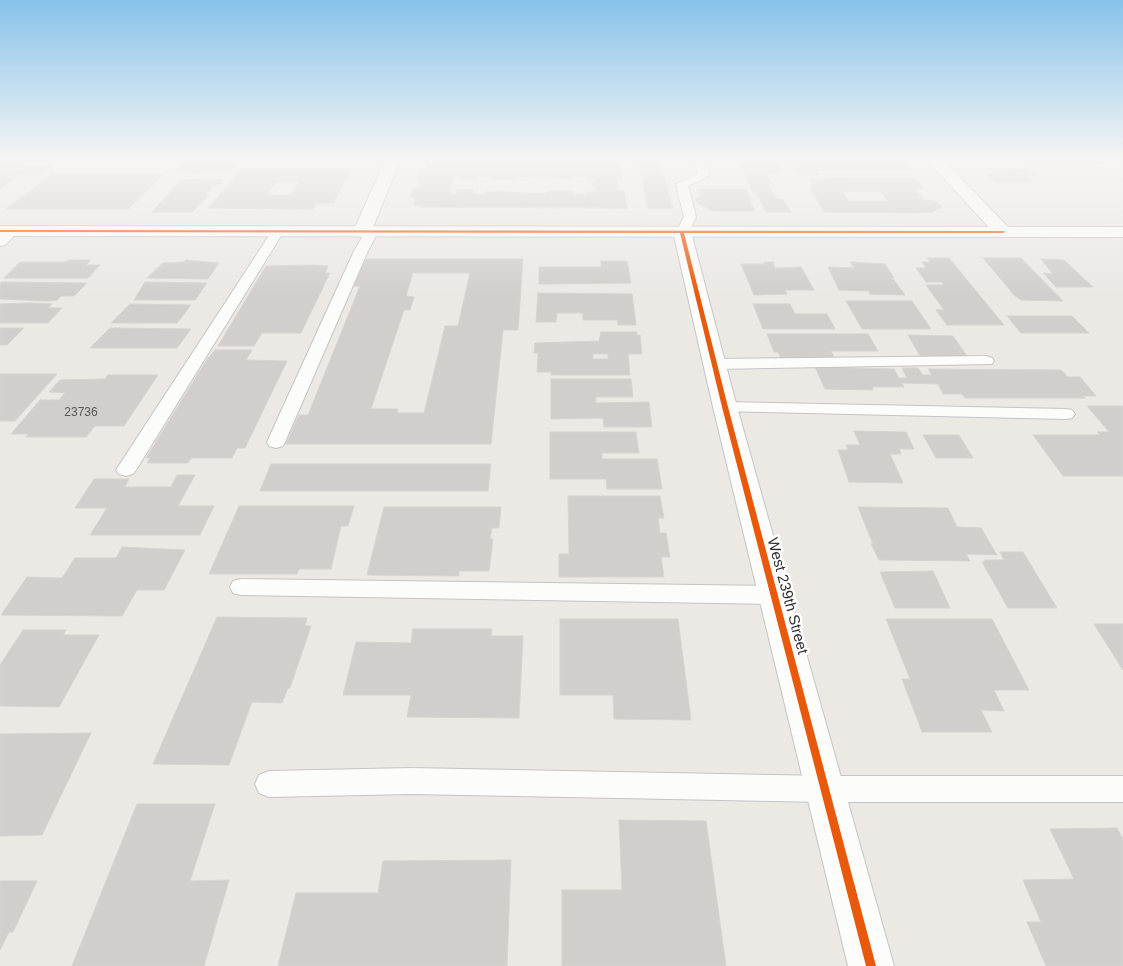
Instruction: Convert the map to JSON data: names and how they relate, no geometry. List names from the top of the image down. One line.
{"streets":{"street":["West 239th Street"]},"house_numbers":["23736"]}
